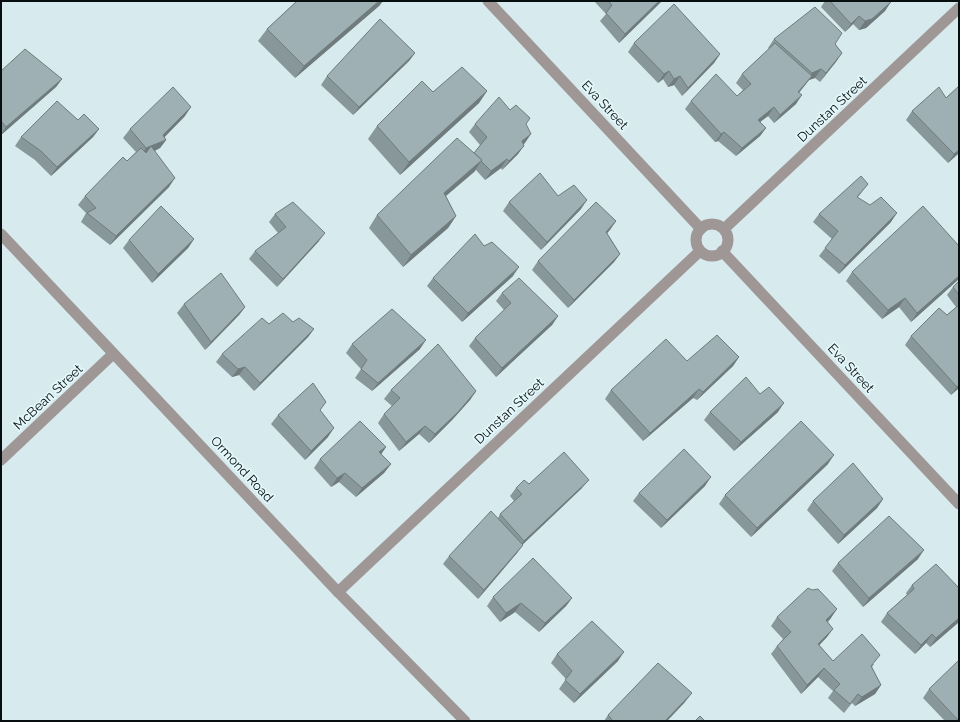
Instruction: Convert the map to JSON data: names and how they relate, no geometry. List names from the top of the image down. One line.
{"streets":{"street":["Eva Street","Dunstan Street","McBean Street","Ormond Road"]},"crossings":[["Eva Street","Dunstan Street"],["Dunstan Street","Ormond Road"],["McBean Street","Ormond Road"]]}
